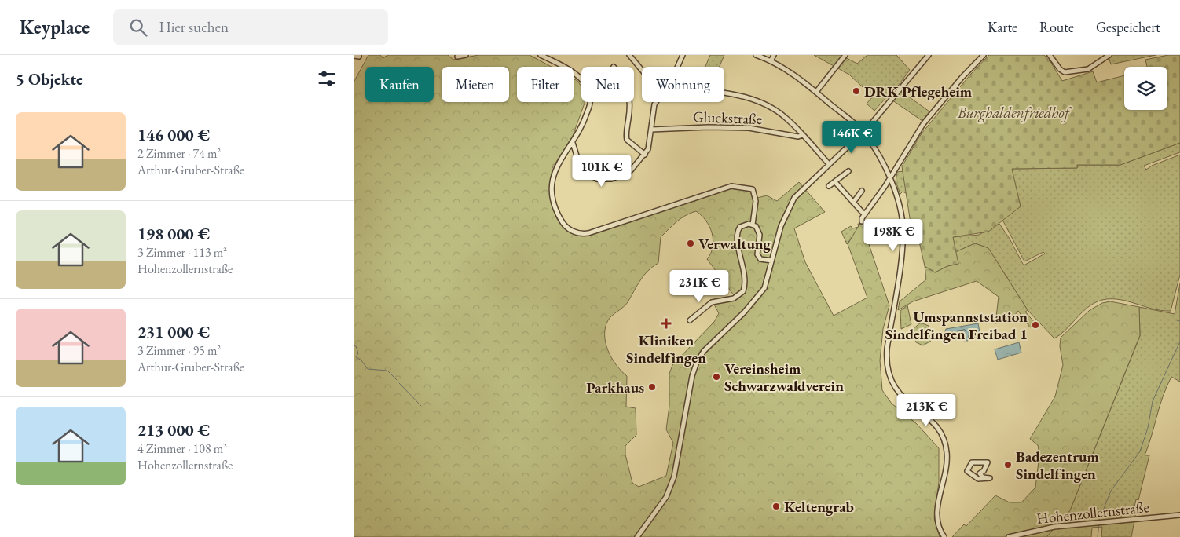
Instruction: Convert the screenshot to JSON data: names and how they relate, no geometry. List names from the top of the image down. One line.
{"streets":{"street":["Gluckstraße","Hohenzollernstraße"]},"parks":["Burghaldenfriedhof"],"places":{"other":["DRK Pflegeheim","Verwaltung","Umspannststation Sindelfingen Freibad 1","Vereinsheim Schwarzwaldverein","Parkhaus","Badezentrum Sindelfingen","Keltengrab"],"health":["Kliniken Sindelfingen"]},"page":{"header":"Keyplace","search":"Hier suchen","nav":["Karte","Route","Gespeichert"],"heading":"5 Objekte","chip":["Kaufen","Mieten","Filter","Neu","Wohnung"],"list":[{"name":"146 000 €","note":"2 Zimmer · 74 m² · Arthur-Gruber-Straße"},{"name":"198 000 €","note":"3 Zimmer · 113 m² · Hohenzollernstraße"},{"name":"231 000 €","note":"3 Zimmer · 95 m² · Arthur-Gruber-Straße"},{"name":"213 000 €","note":"4 Zimmer · 108 m² · Hohenzollernstraße"}],"price":["146K €","101K €","198K €","231K €","213K €"]}}
